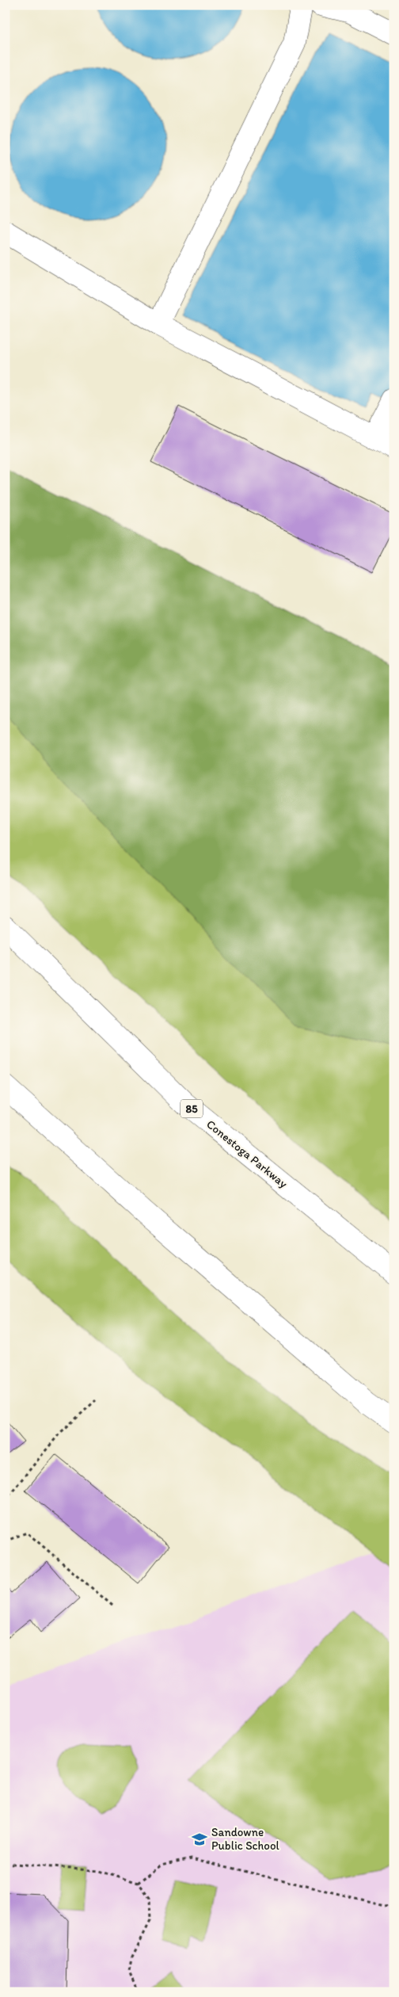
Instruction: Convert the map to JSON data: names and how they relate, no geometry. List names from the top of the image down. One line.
{"streets":{"main road":["85","Conestoga Parkway"]},"places":{"school or university":["Sandowne Public School"]}}
